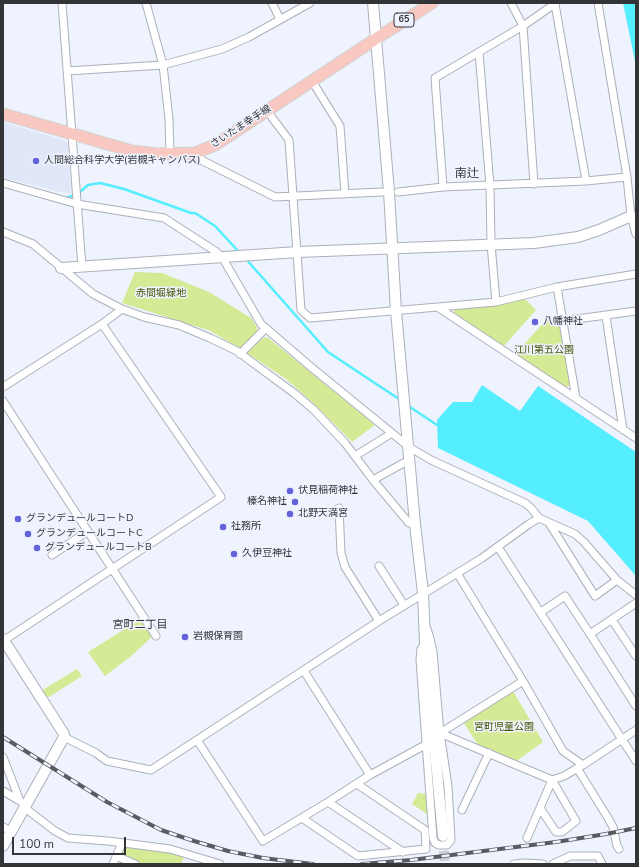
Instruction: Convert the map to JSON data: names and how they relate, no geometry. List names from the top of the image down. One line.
{"streets":{"main road":["65","さいたま幸手線"]},"districts":["南辻","宮町二丁目"],"parks":["赤間堀緑地","江川第五公園","宮町児童公園"],"places":["人間総合科学大学(岩槻キャンパス)","八幡神社","伏見稲荷神社","榛名神社","北野天満宮","グランデュールコートD","社務所","グランデュールコートC","グランデュールコートB","久伊豆神社","岩槻保育園"],"scale_bar":"100 m"}
